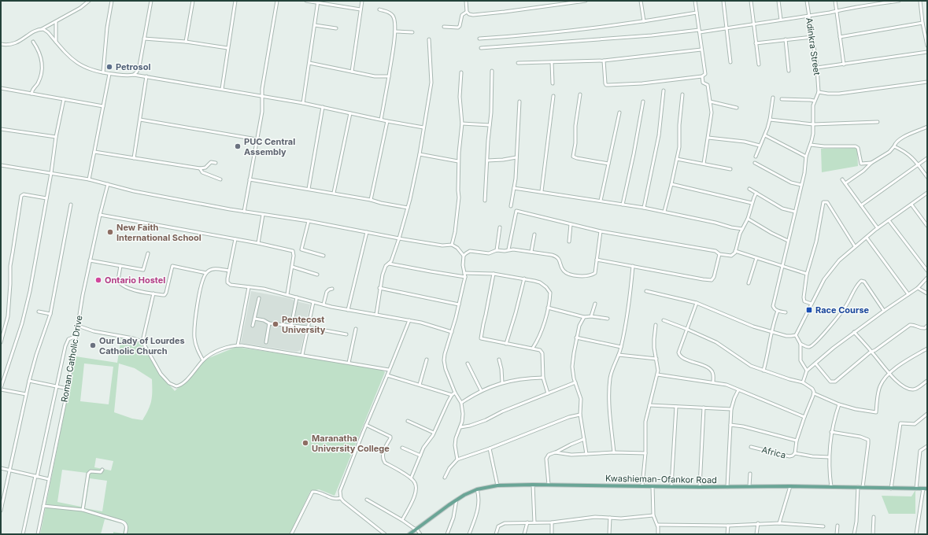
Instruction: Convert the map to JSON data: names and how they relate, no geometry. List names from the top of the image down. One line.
{"streets":{"main road":["Kwashieman-Ofankor Road"],"street":["Adinkra Street","Roman Catholic Drive","Africa"]},"places":{"other":["Petrosol","PUC Central Assembly","New Faith International School","Ontario Hostel","Pentecost University","Our Lady of Lourdes Catholic Church","Maranatha University College"],"transit":["Race Course"]}}
